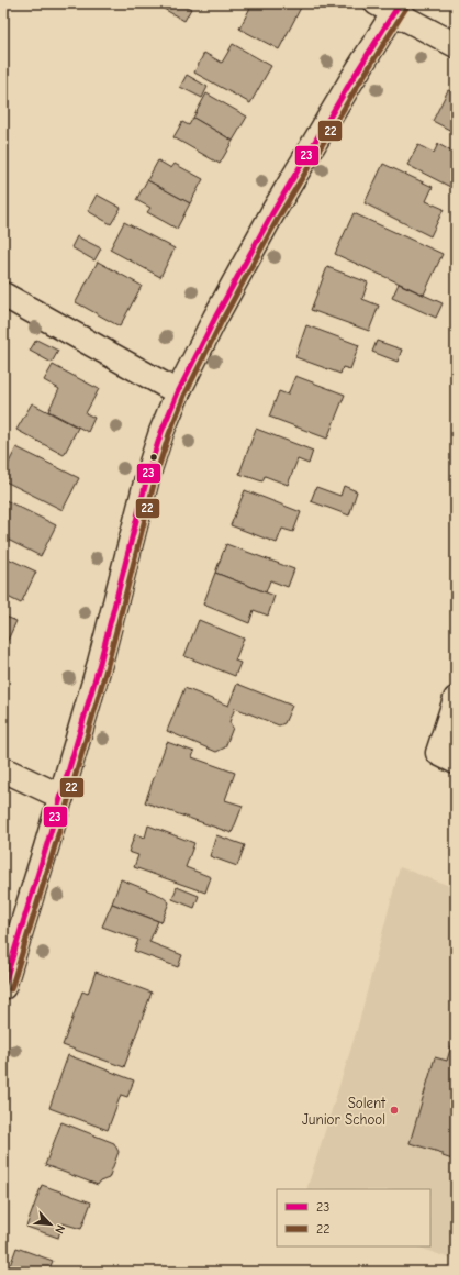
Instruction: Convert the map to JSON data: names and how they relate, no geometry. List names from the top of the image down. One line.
{"places":["Solent Junior School"],"lines":["transit line 23","transit line 22"],"legend":["23","22"],"north":"bottom right"}
